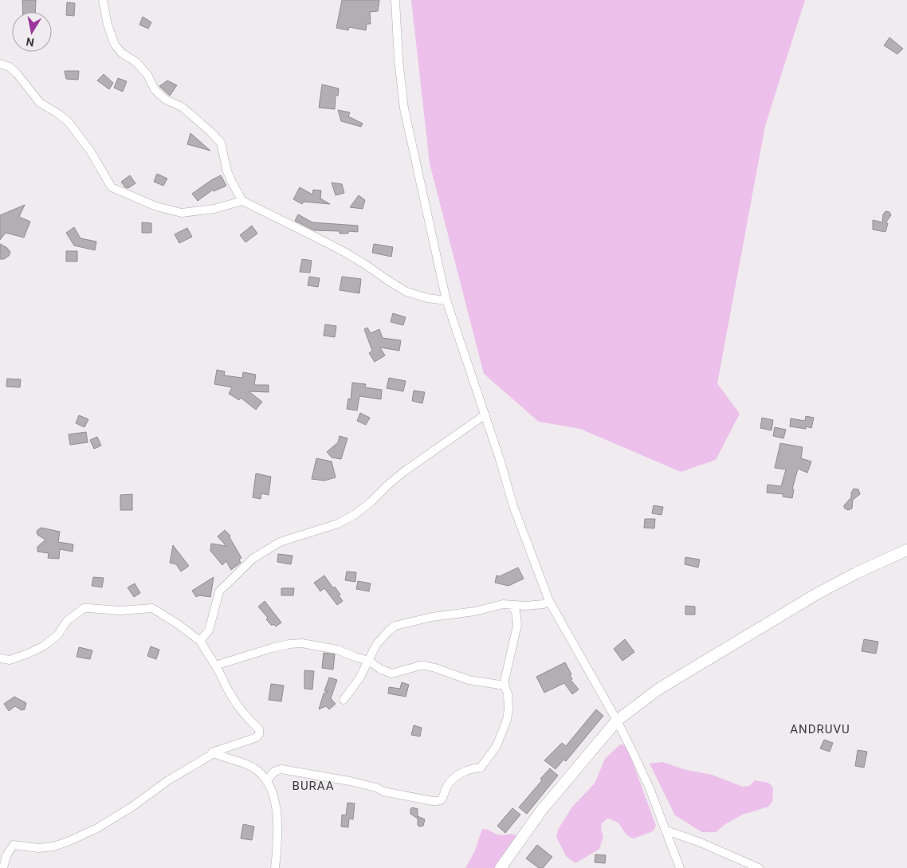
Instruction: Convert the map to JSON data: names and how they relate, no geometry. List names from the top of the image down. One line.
{"districts":["ANDRUVU","BURAA"],"north":"bottom"}
